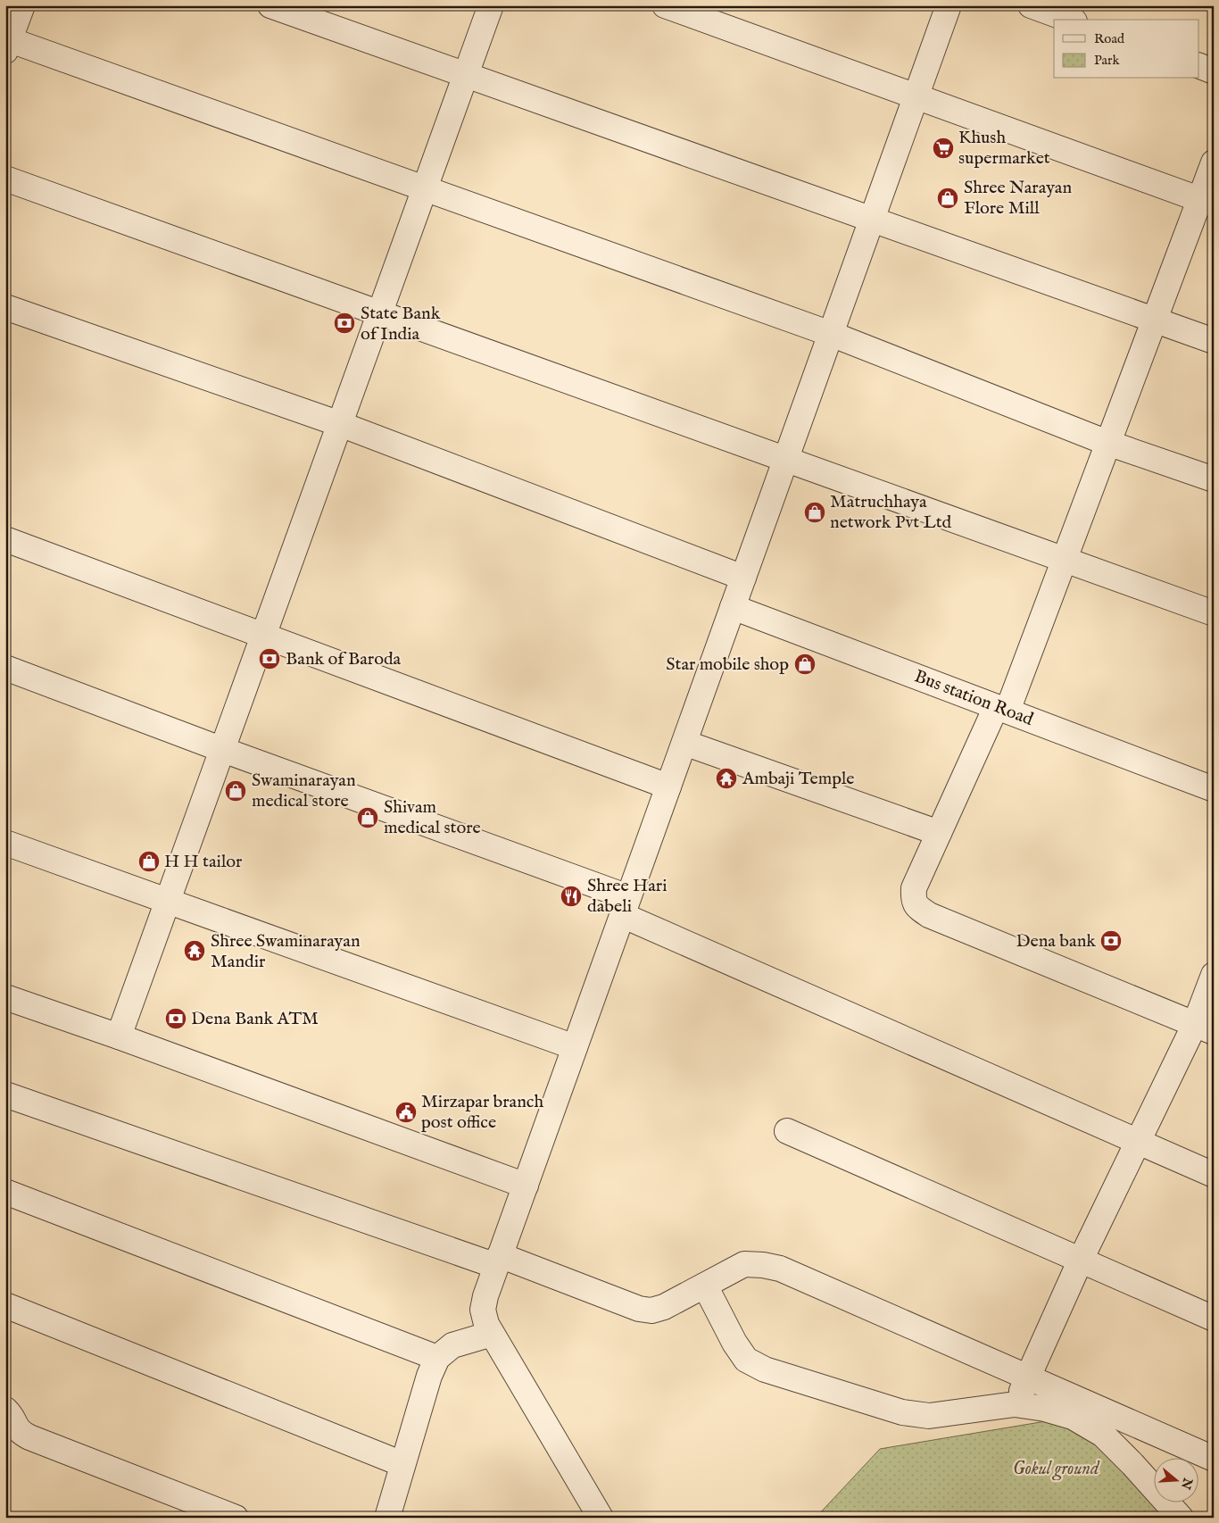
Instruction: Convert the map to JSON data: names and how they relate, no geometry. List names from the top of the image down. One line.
{"streets":{"street":["Bus station Road"]},"parks":["Gokul ground"],"places":{"supermarket":["Khush supermarket"],"shop":["Shree Narayan Flore Mill","Matruchhaya network Pvt Ltd","Star mobile shop","Swaminarayan medical store","Shivam medical store","H H tailor"],"bank":["State Bank of India","Bank of Baroda","Dena bank","Dena Bank ATM"],"temple":["Ambaji Temple","Shree Swaminarayan Mandir"],"restaurant":["Shree Hari dabeli"],"public building":["Mirzapar branch post office"]},"legend":["Road","Park"],"north":"right"}
